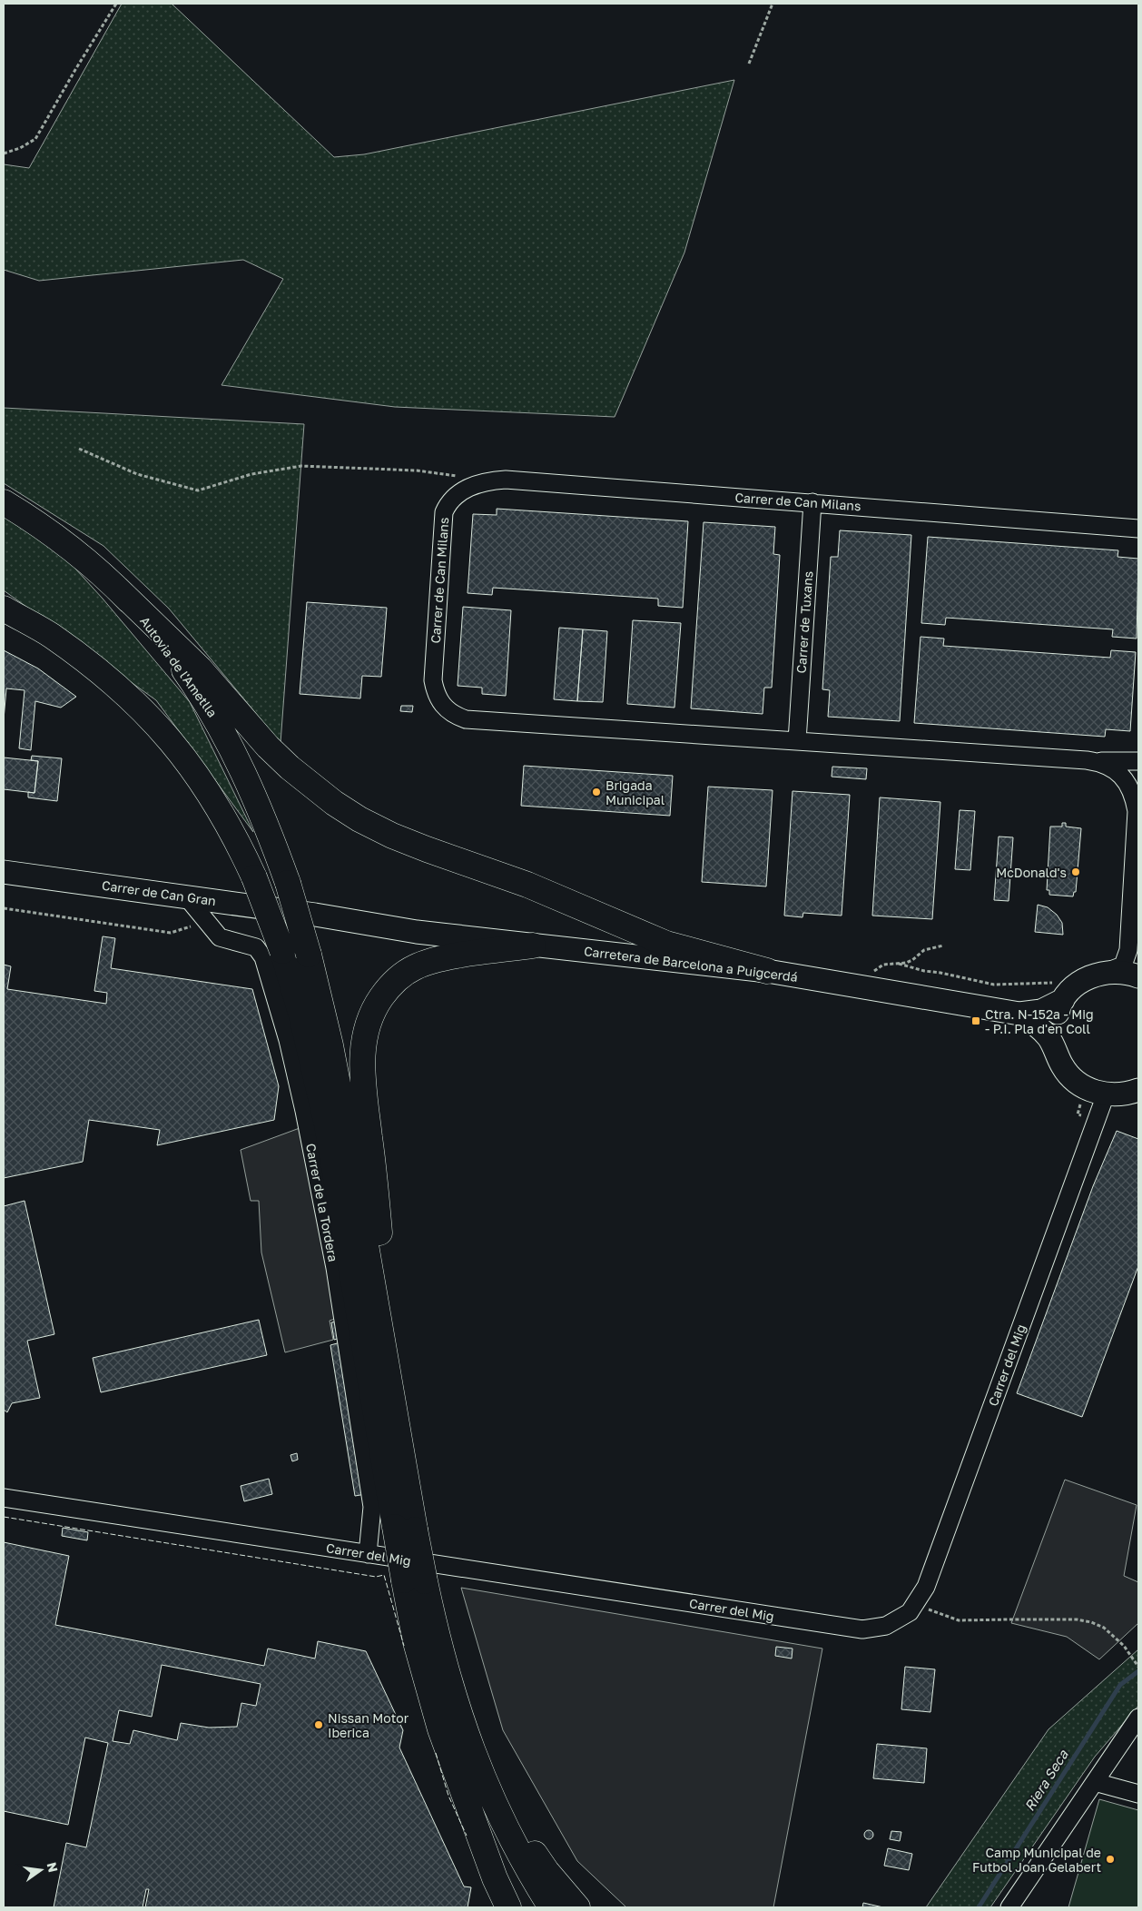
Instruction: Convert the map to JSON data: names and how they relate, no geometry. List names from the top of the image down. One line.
{"streets":{"highway":["Autovia de l'Ametlla"],"main road":["Carrer de Can Gran","Carretera de Barcelona a Puigcerdá"],"street":["Carrer de Can Milans","Carrer de Tuxans","Carrer de la Tordera","Carrer del Mig"]},"crossings":[["Carrer de Can Milans","Carrer de Tuxans"],["Carrer de Can Gran","Carretera de Barcelona a Puigcerdá"],["Carrer de Can Gran","Carrer de la Tordera"],["Carrer de la Tordera","Carrer del Mig"]],"water":["Riera Seca"],"places":{"other":["Brigada Municipal","McDonald's","Nissan Motor Iberica","Camp Municipal de Futbol Joan Gelabert"],"transit":["Ctra. N-152a - Mig - P.I. Pla d'en Coll"]},"north":"right"}
